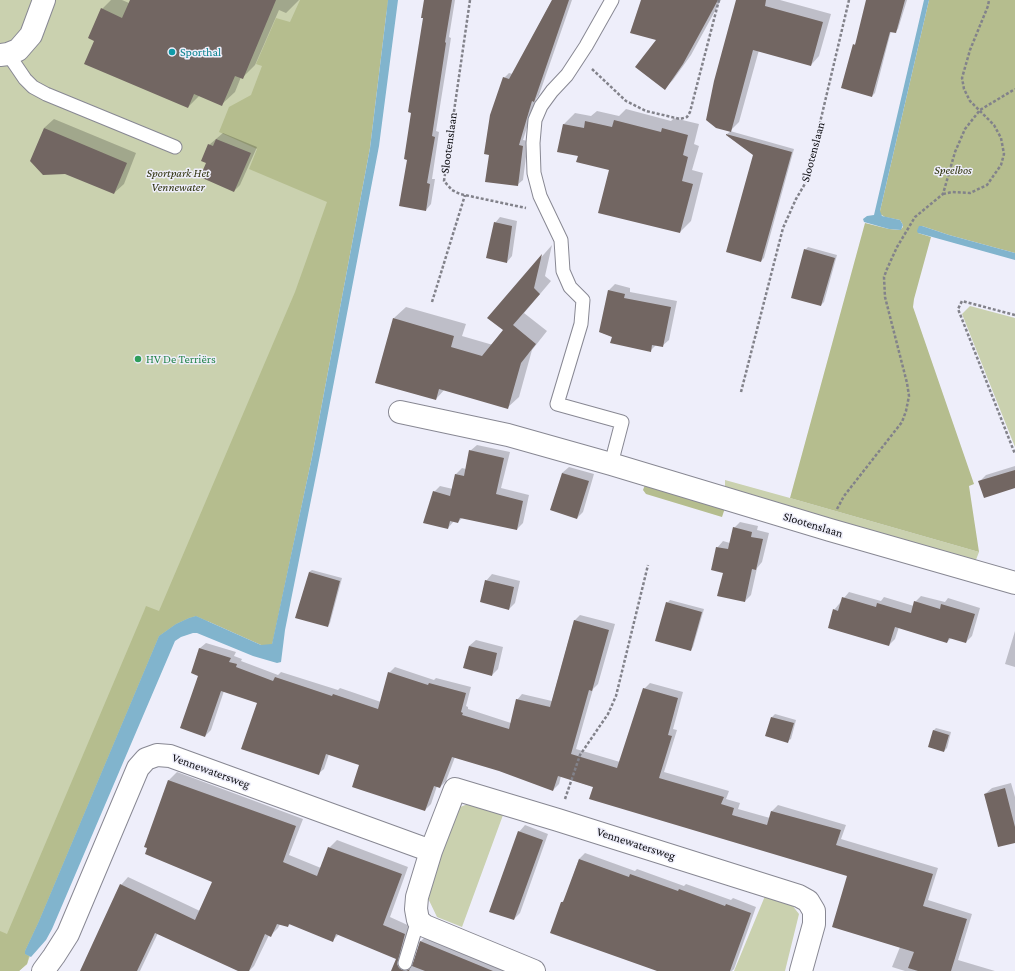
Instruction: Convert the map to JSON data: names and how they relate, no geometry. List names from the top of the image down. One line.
{"streets":{"street":["Slootenslaan","Vennewatersweg"]},"parks":["Speelbos","Sportpark Het Vennewater"],"places":["Sporthal","HV De Terriërs"]}
